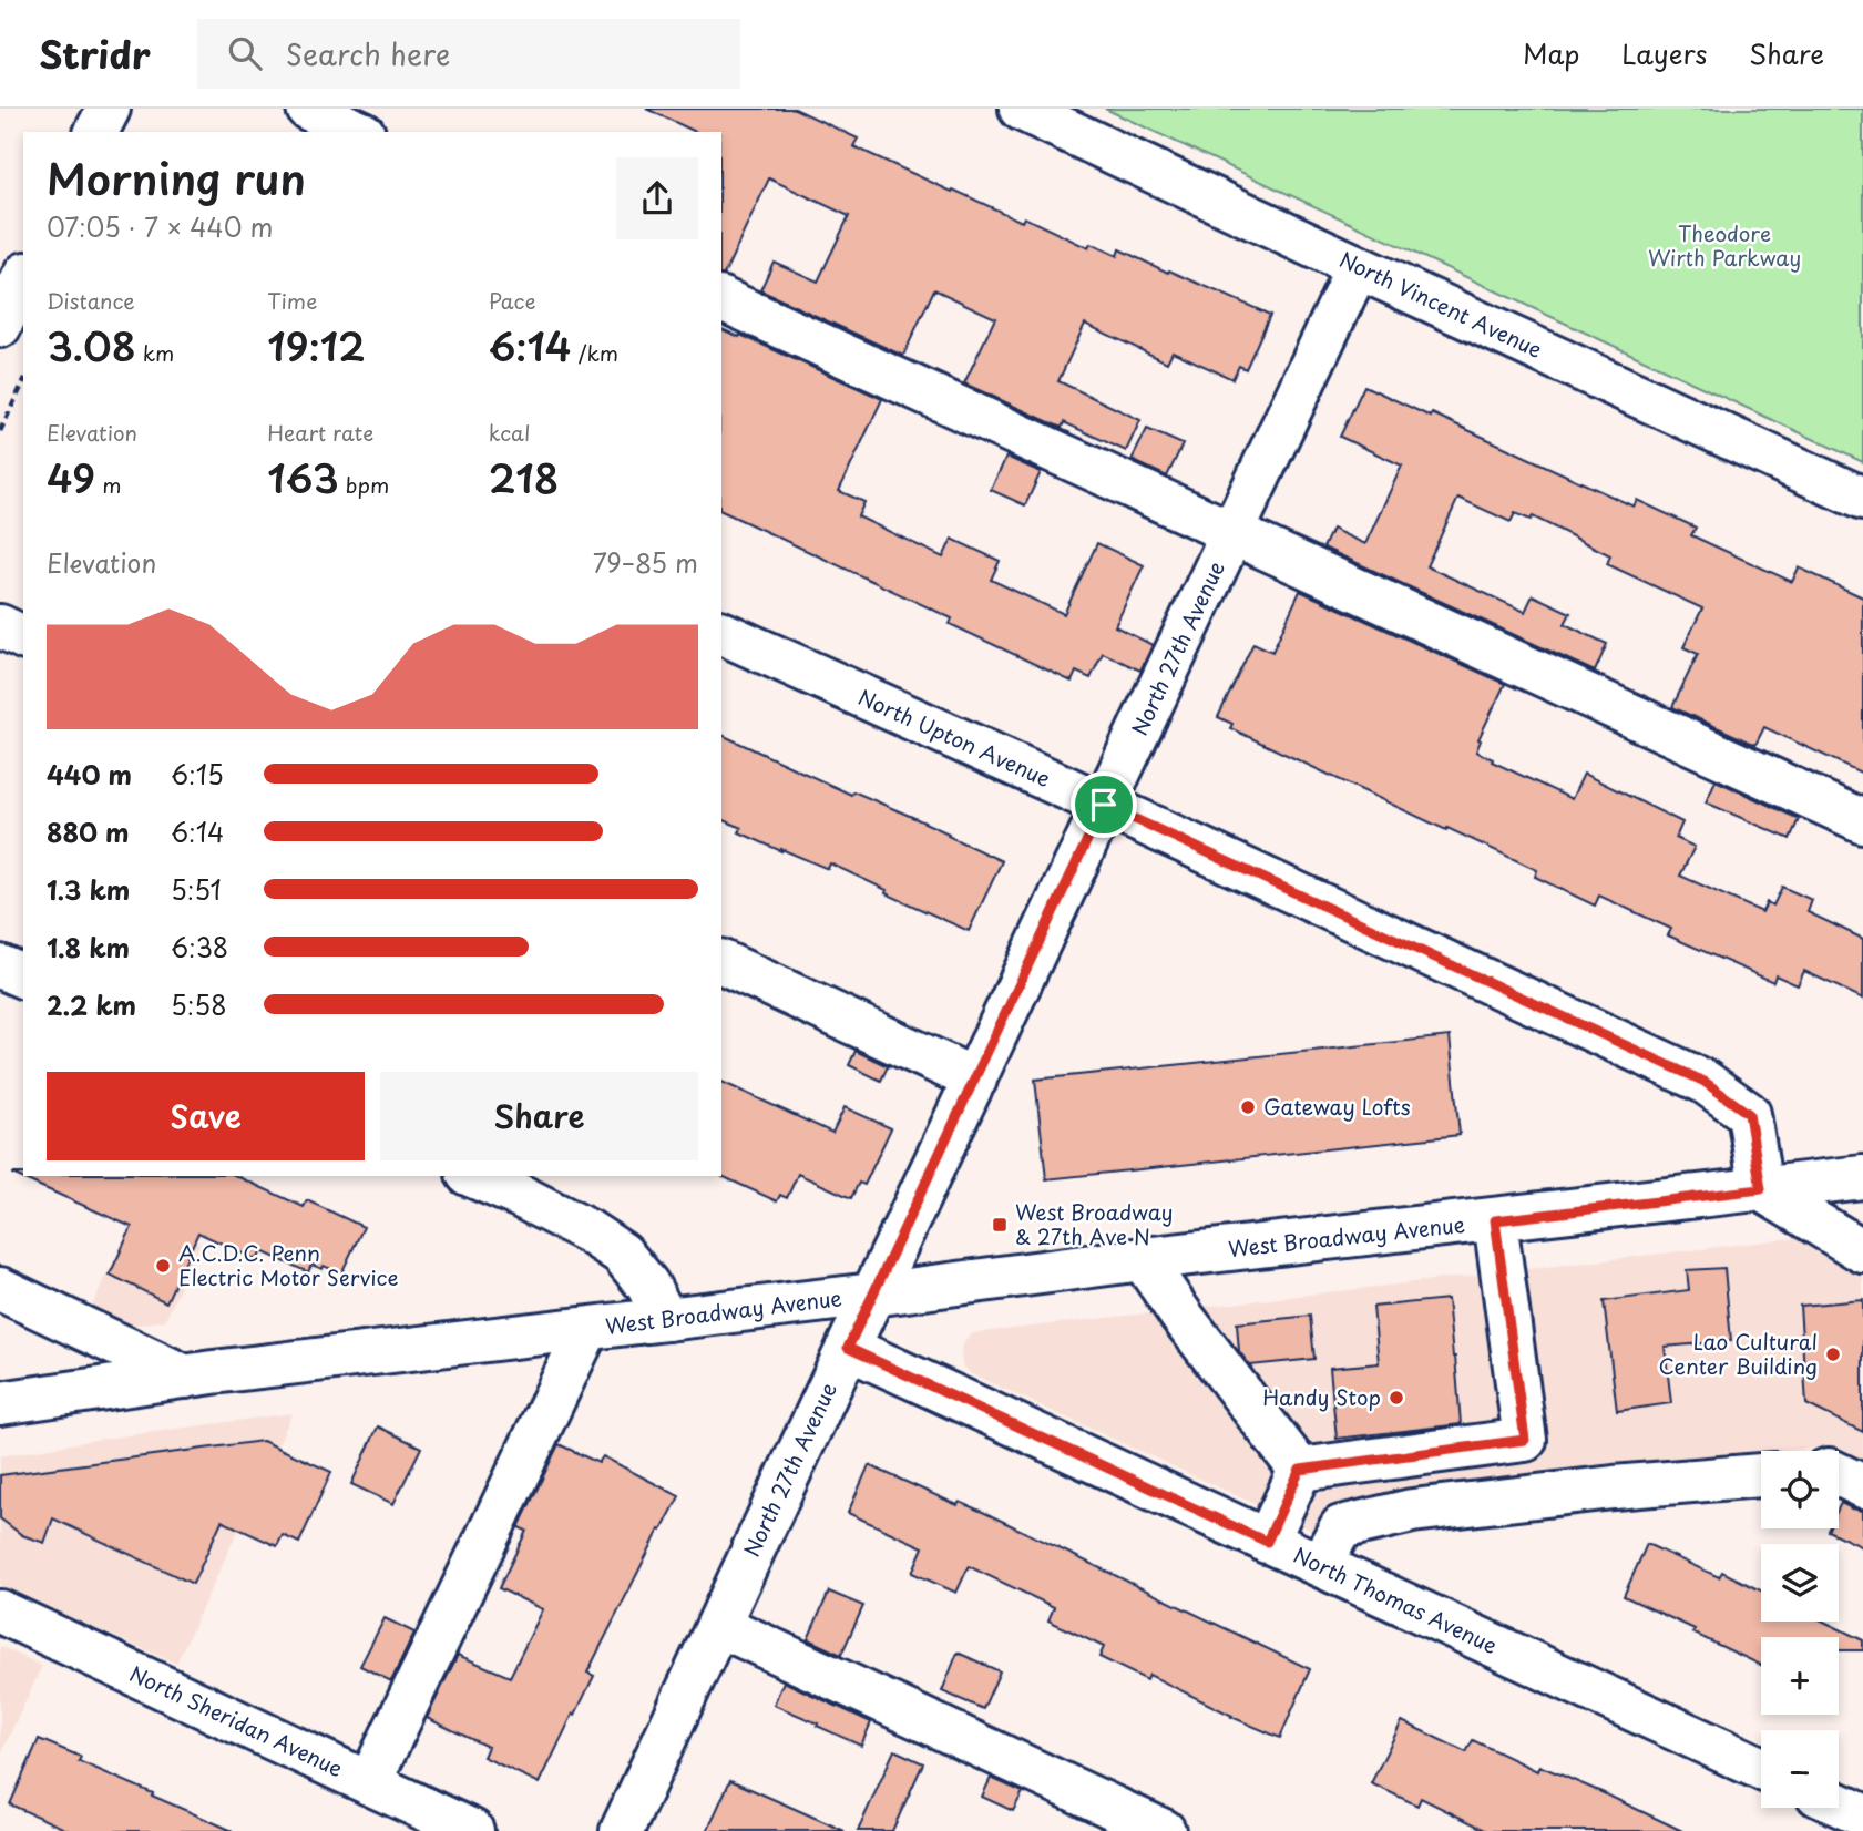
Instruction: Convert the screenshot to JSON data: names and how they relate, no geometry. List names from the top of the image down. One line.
{"streets":{"street":["North Vincent Avenue","North 27th Avenue","North Upton Avenue","West Broadway Avenue","North Thomas Avenue","North Sheridan Avenue"]},"crossings":[["North Vincent Avenue","North 27th Avenue"],["North 27th Avenue","North Upton Avenue"],["North 27th Avenue","West Broadway Avenue"],["North 27th Avenue","North Thomas Avenue"],["North Upton Avenue","West Broadway Avenue"]],"parks":["Theodore Wirth Parkway"],"places":{"other":["Gateway Lofts","A.C.D.C. Penn Electric Motor Service","Lao Cultural Center Building","Handy Stop"],"transit":["West Broadway & 27th Ave N"]},"page":{"header":"Stridr","search":"Search here","nav":["Map","Layers","Share"],"heading":["Morning run","07:05 · 7 × 440 m"],"stats":[["Distance","3.08 km"],["Time","19:12"],["Pace","6:14 /km"],["Elevation","49 m"],["Heart rate","163 bpm"],["kcal","218"]],"chart":["Elevation","79–85 m"],"list":[{"name":"440 m","note":"6:15"},{"name":"880 m","note":"6:14"},{"name":"1.3 km","note":"5:51"},{"name":"1.8 km","note":"6:38"},{"name":"2.2 km","note":"5:58"}],"buttons":["Save","Share"],"map_buttons":["+","−"]}}
